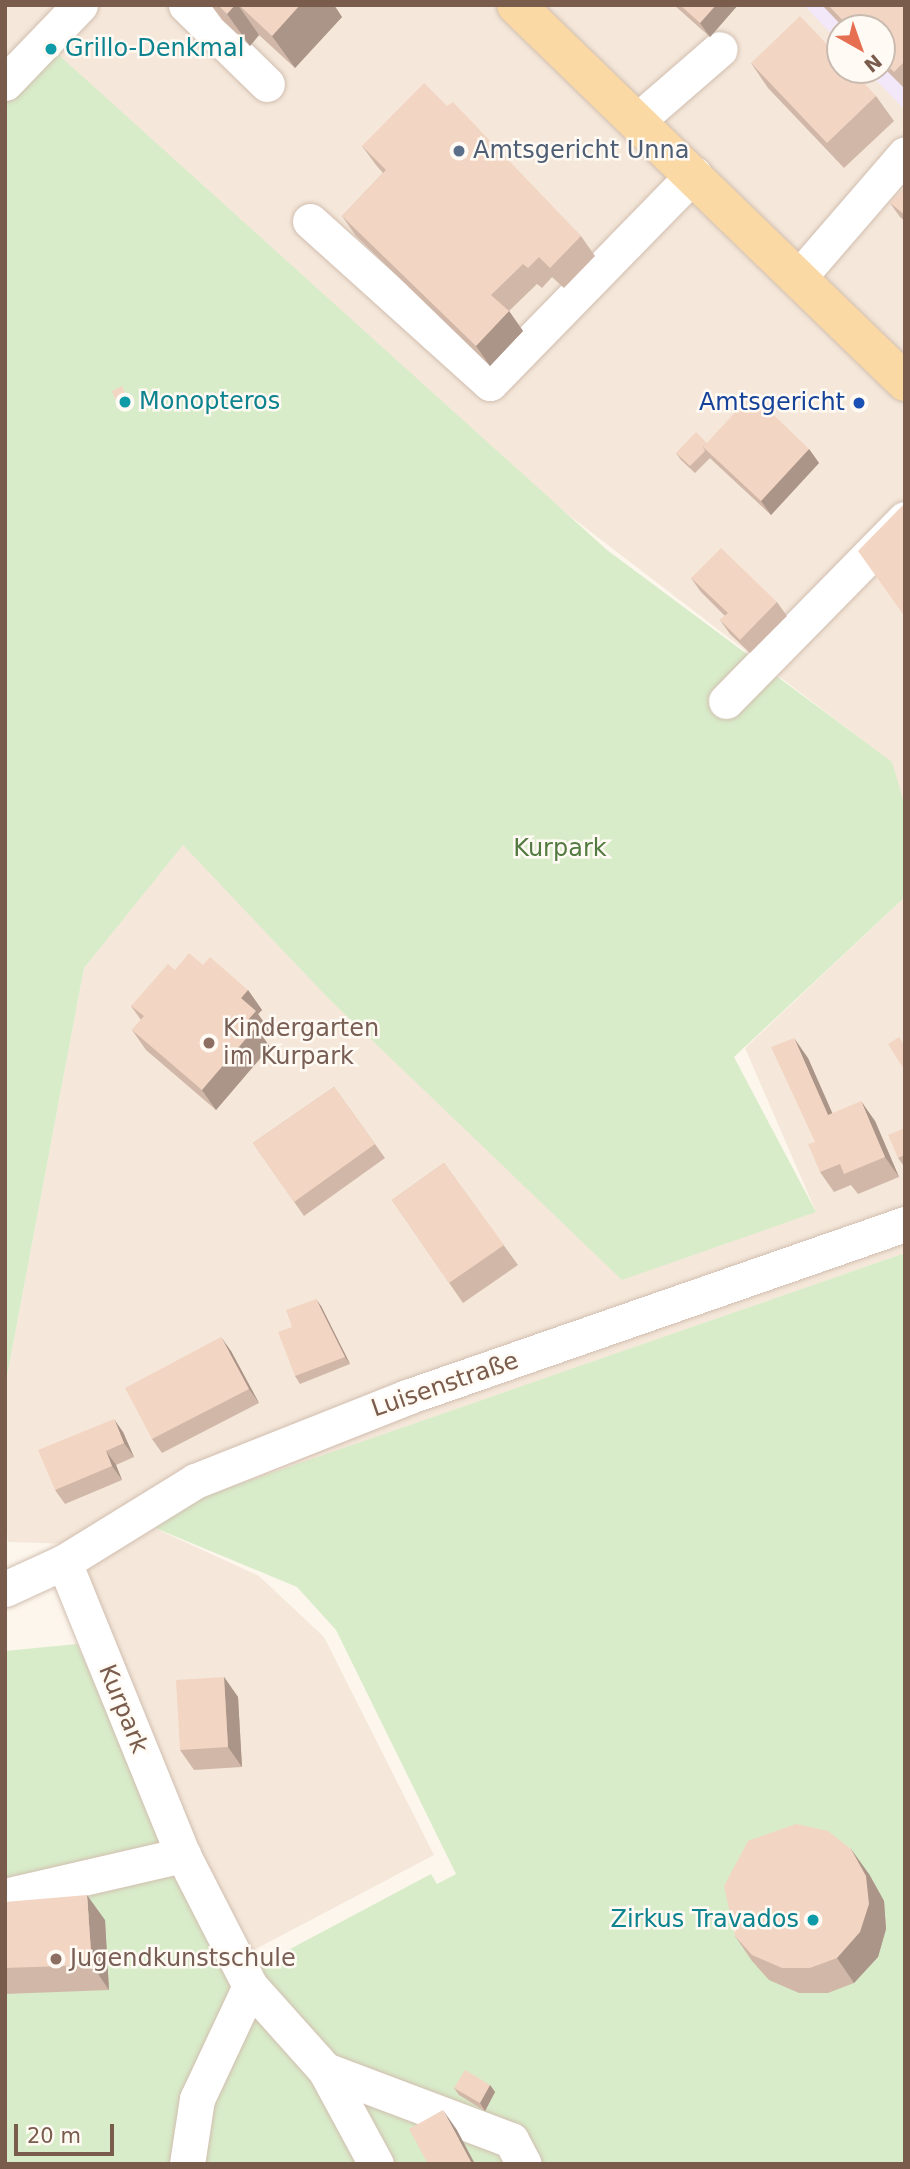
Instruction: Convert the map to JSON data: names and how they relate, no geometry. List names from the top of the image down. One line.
{"streets":{"street":["Luisenstraße","Kurpark"]},"crossings":[["Luisenstraße","Kurpark"]],"parks":["Kurpark"],"places":["Grillo-Denkmal","Amtsgericht Unna","Monopteros","Amtsgericht","Kindergarten im Kurpark","Zirkus Travados","Jugendkunstschule"],"scale_bar":"20 m","north":"bottom right"}
